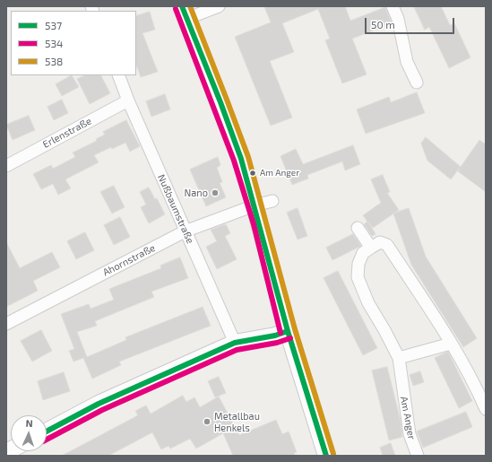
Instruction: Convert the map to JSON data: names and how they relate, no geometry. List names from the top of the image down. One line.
{"streets":{"street":["Erlenstraße","Nußbaumstraße","Ahornstraße","Am Anger"]},"crossings":[["Erlenstraße","Nußbaumstraße"],["Nußbaumstraße","Ahornstraße"]],"places":["Am Anger","Nano","Metallbau Henkels"],"lines":["transit line 537","transit line 538","transit line 534"],"legend":["537","534","538"],"scale_bar":"50 m","north":"top"}
